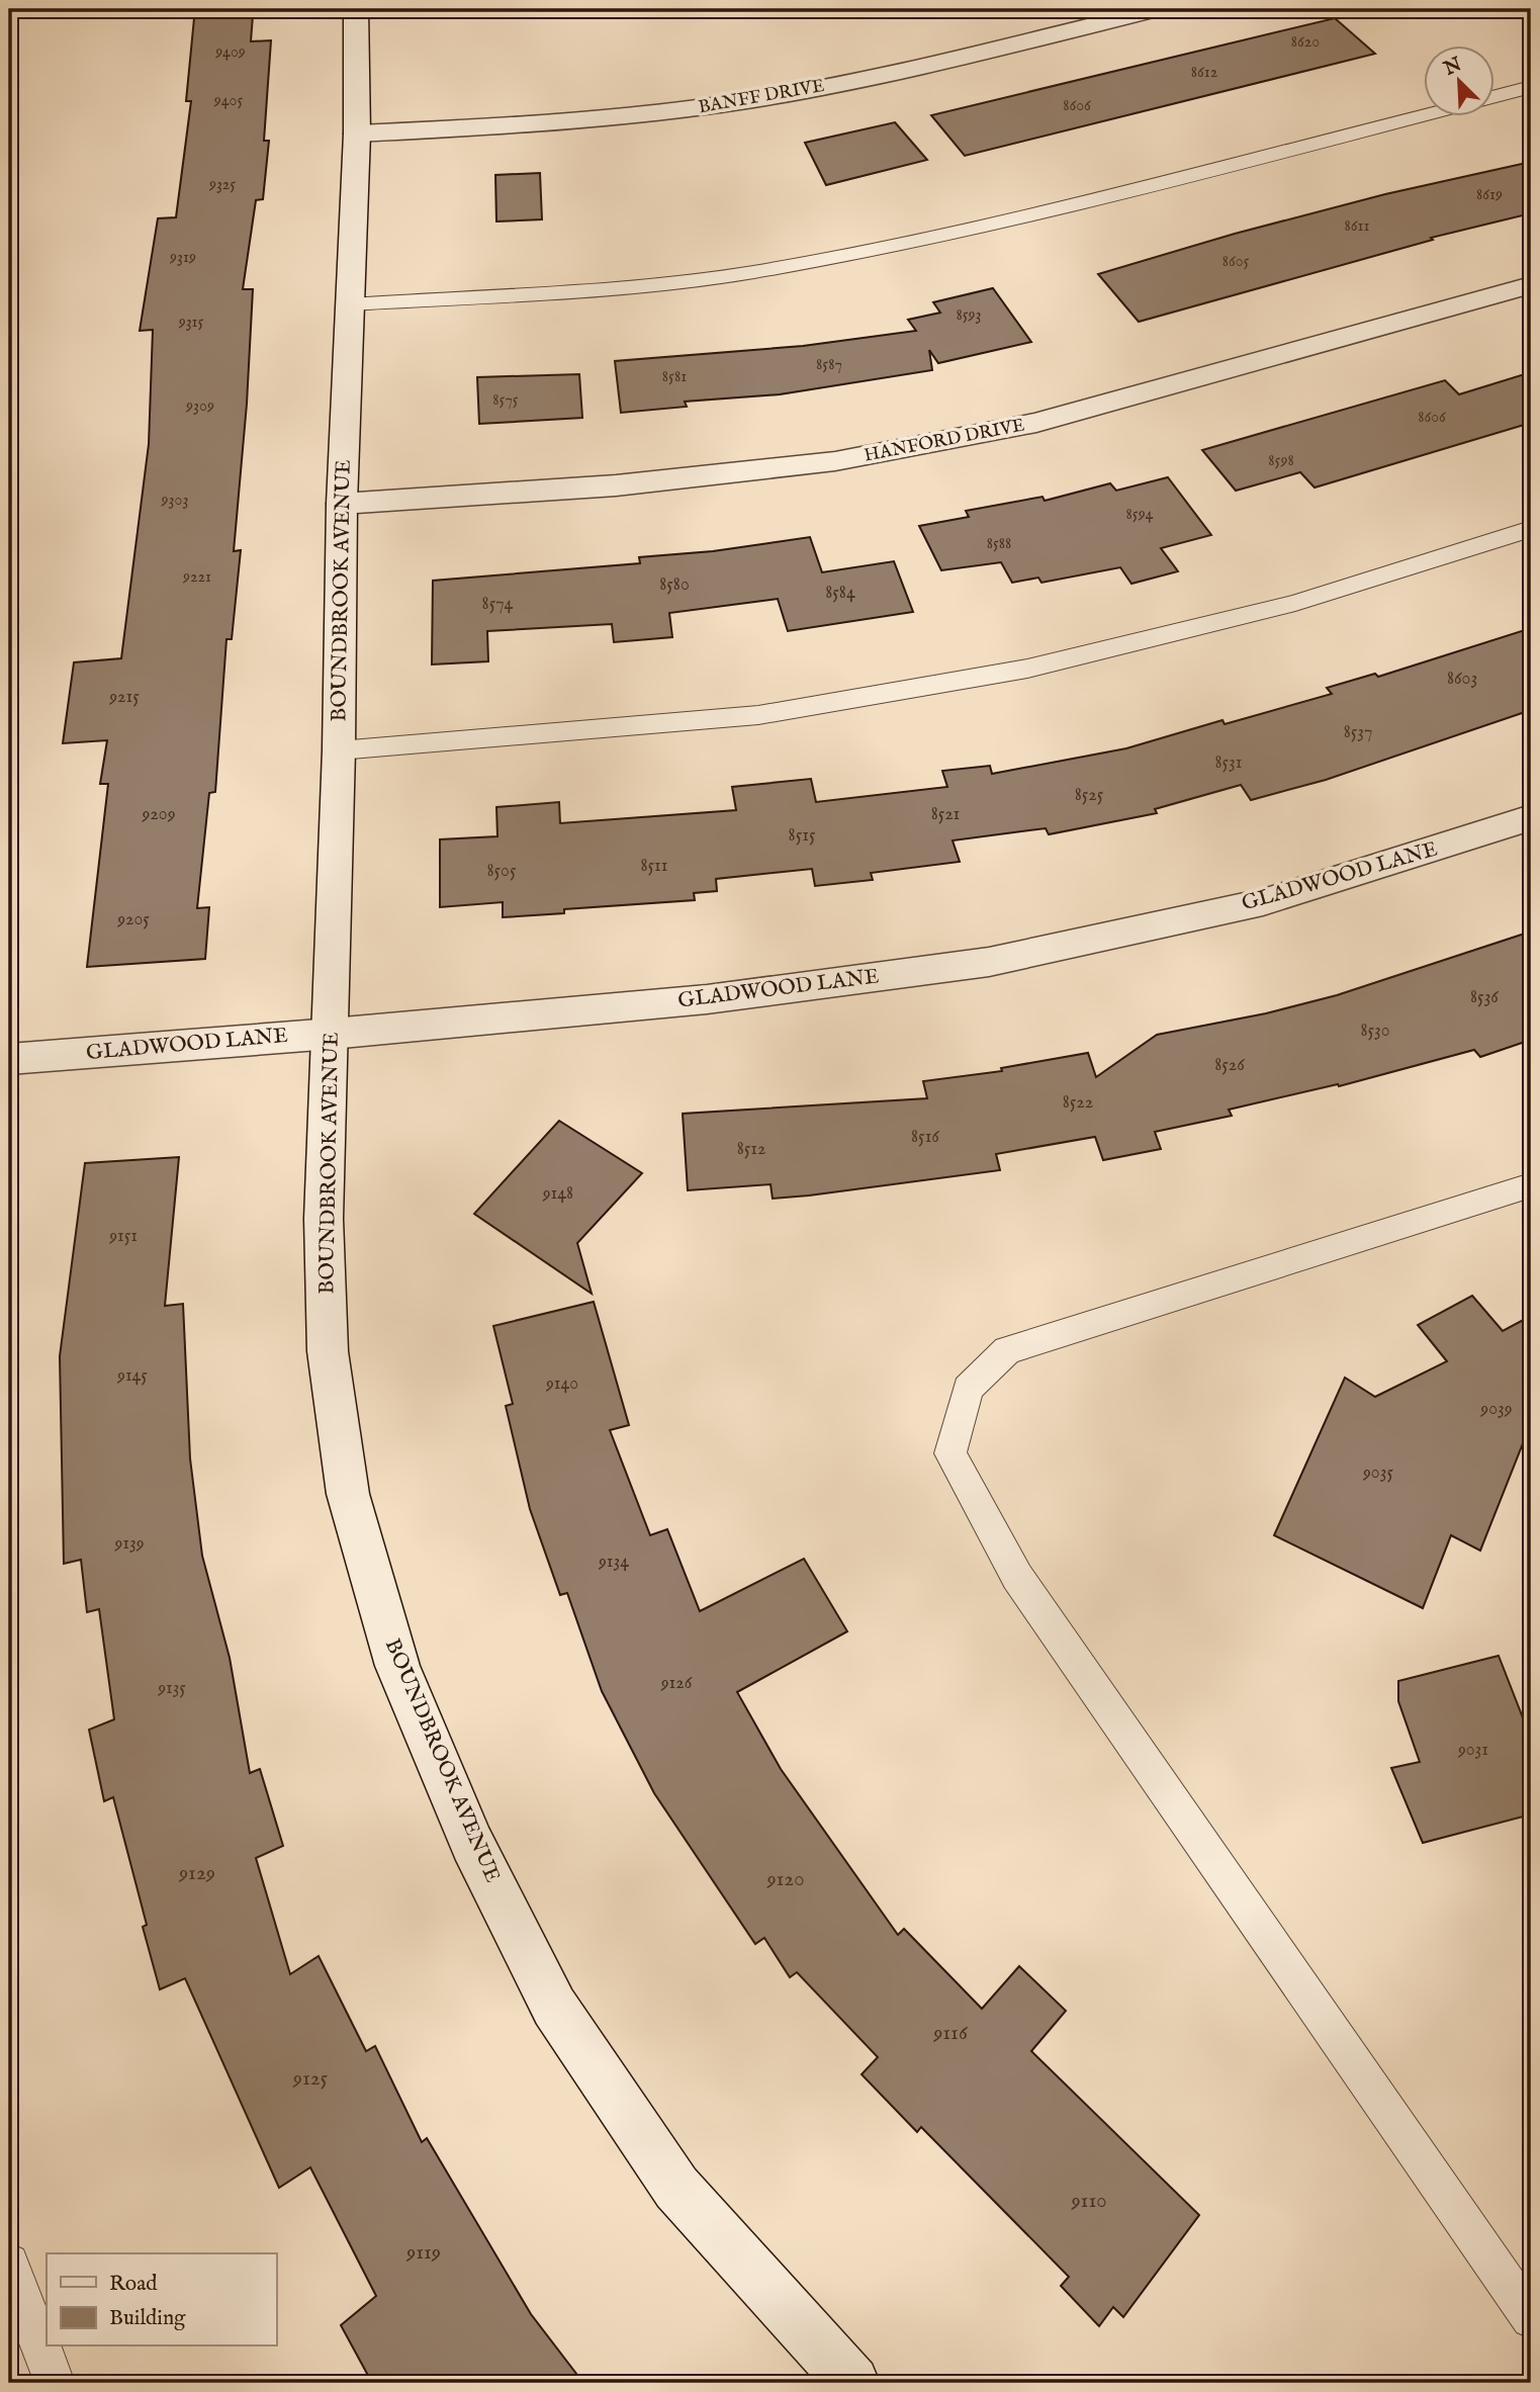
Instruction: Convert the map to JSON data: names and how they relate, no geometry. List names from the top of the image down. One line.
{"streets":{"street":["BANFF DRIVE","HANFORD DRIVE","BOUNDBROOK AVENUE","GLADWOOD LANE"]},"crossings":[["BANFF DRIVE","BOUNDBROOK AVENUE"],["HANFORD DRIVE","BOUNDBROOK AVENUE"],["BOUNDBROOK AVENUE","GLADWOOD LANE"]],"house_numbers":["8620","9409","8612","9405","8606","9325","8619","8611","9319","8605","8593","9315","8587","8581","8575","9309","8606","8598","9303","8594","8588","9221","8580","8584","8574","8603","9215","8537","8531","8525","9209","8521","8515","8511","8505","9205","8536","8530","8526","8522","8516","8512","9148","9151","9145","9140","9039","9035","9139","9134","9126","9135","9031","9129","9120","9116","9125","9110","9119"],"legend":["Road","Building"],"north":"top left"}
